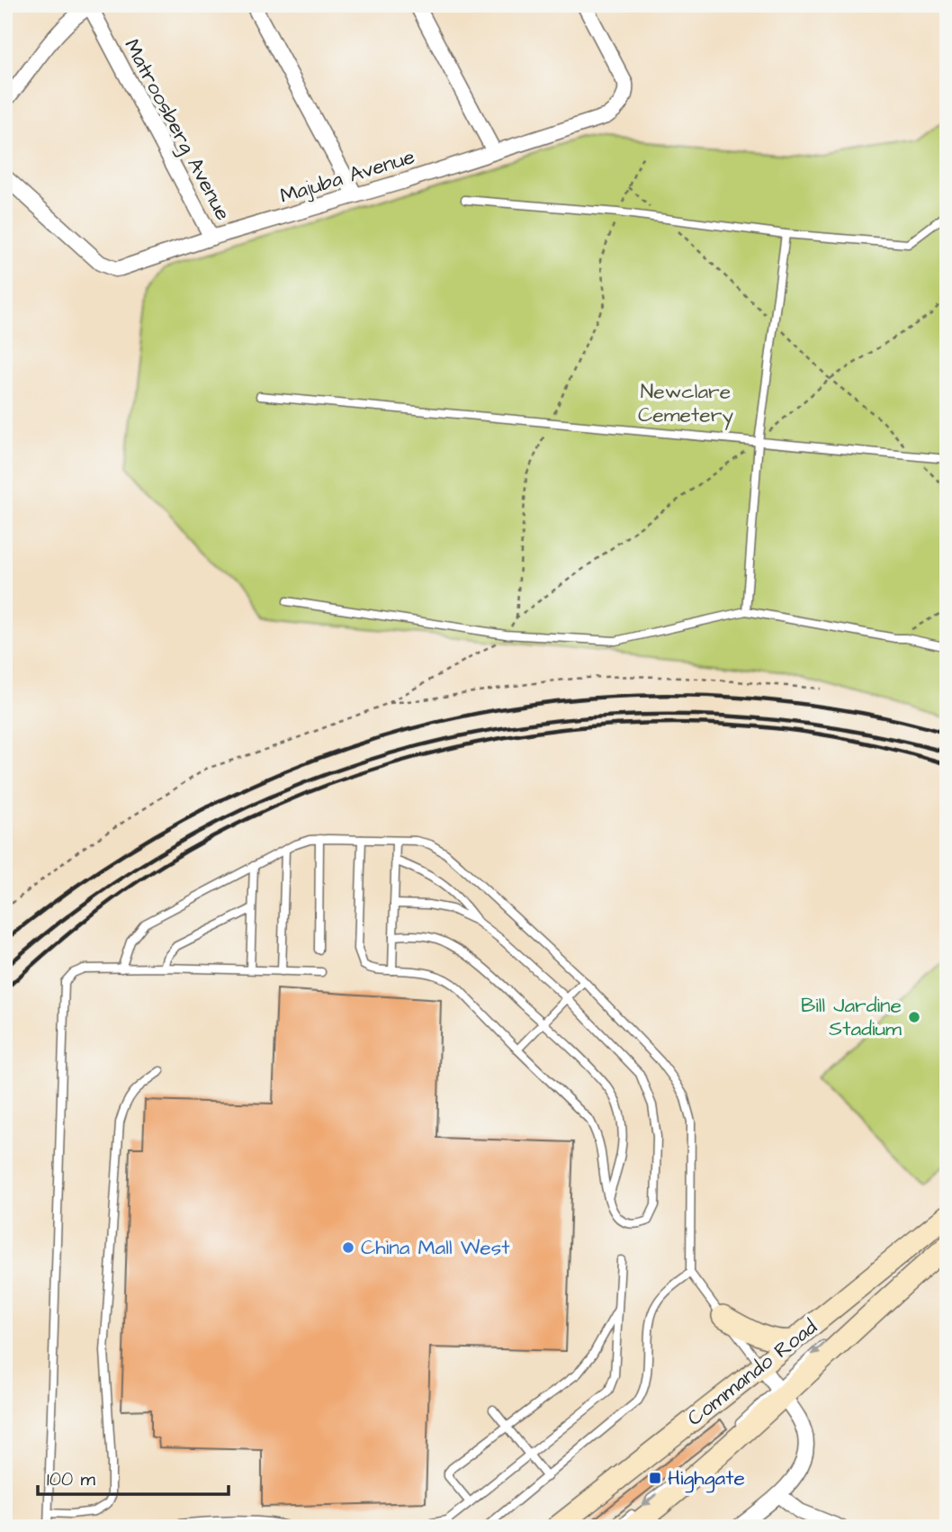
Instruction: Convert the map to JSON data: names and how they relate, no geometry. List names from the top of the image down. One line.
{"streets":{"main road":["Commando Road"],"street":["Matroosberg Avenue","Majuba Avenue"]},"crossings":[["Matroosberg Avenue","Majuba Avenue"]],"parks":["Newclare Cemetery"],"places":{"other":["Bill Jardine Stadium","China Mall West"],"transit":["Highgate"]},"scale_bar":"100 m"}
